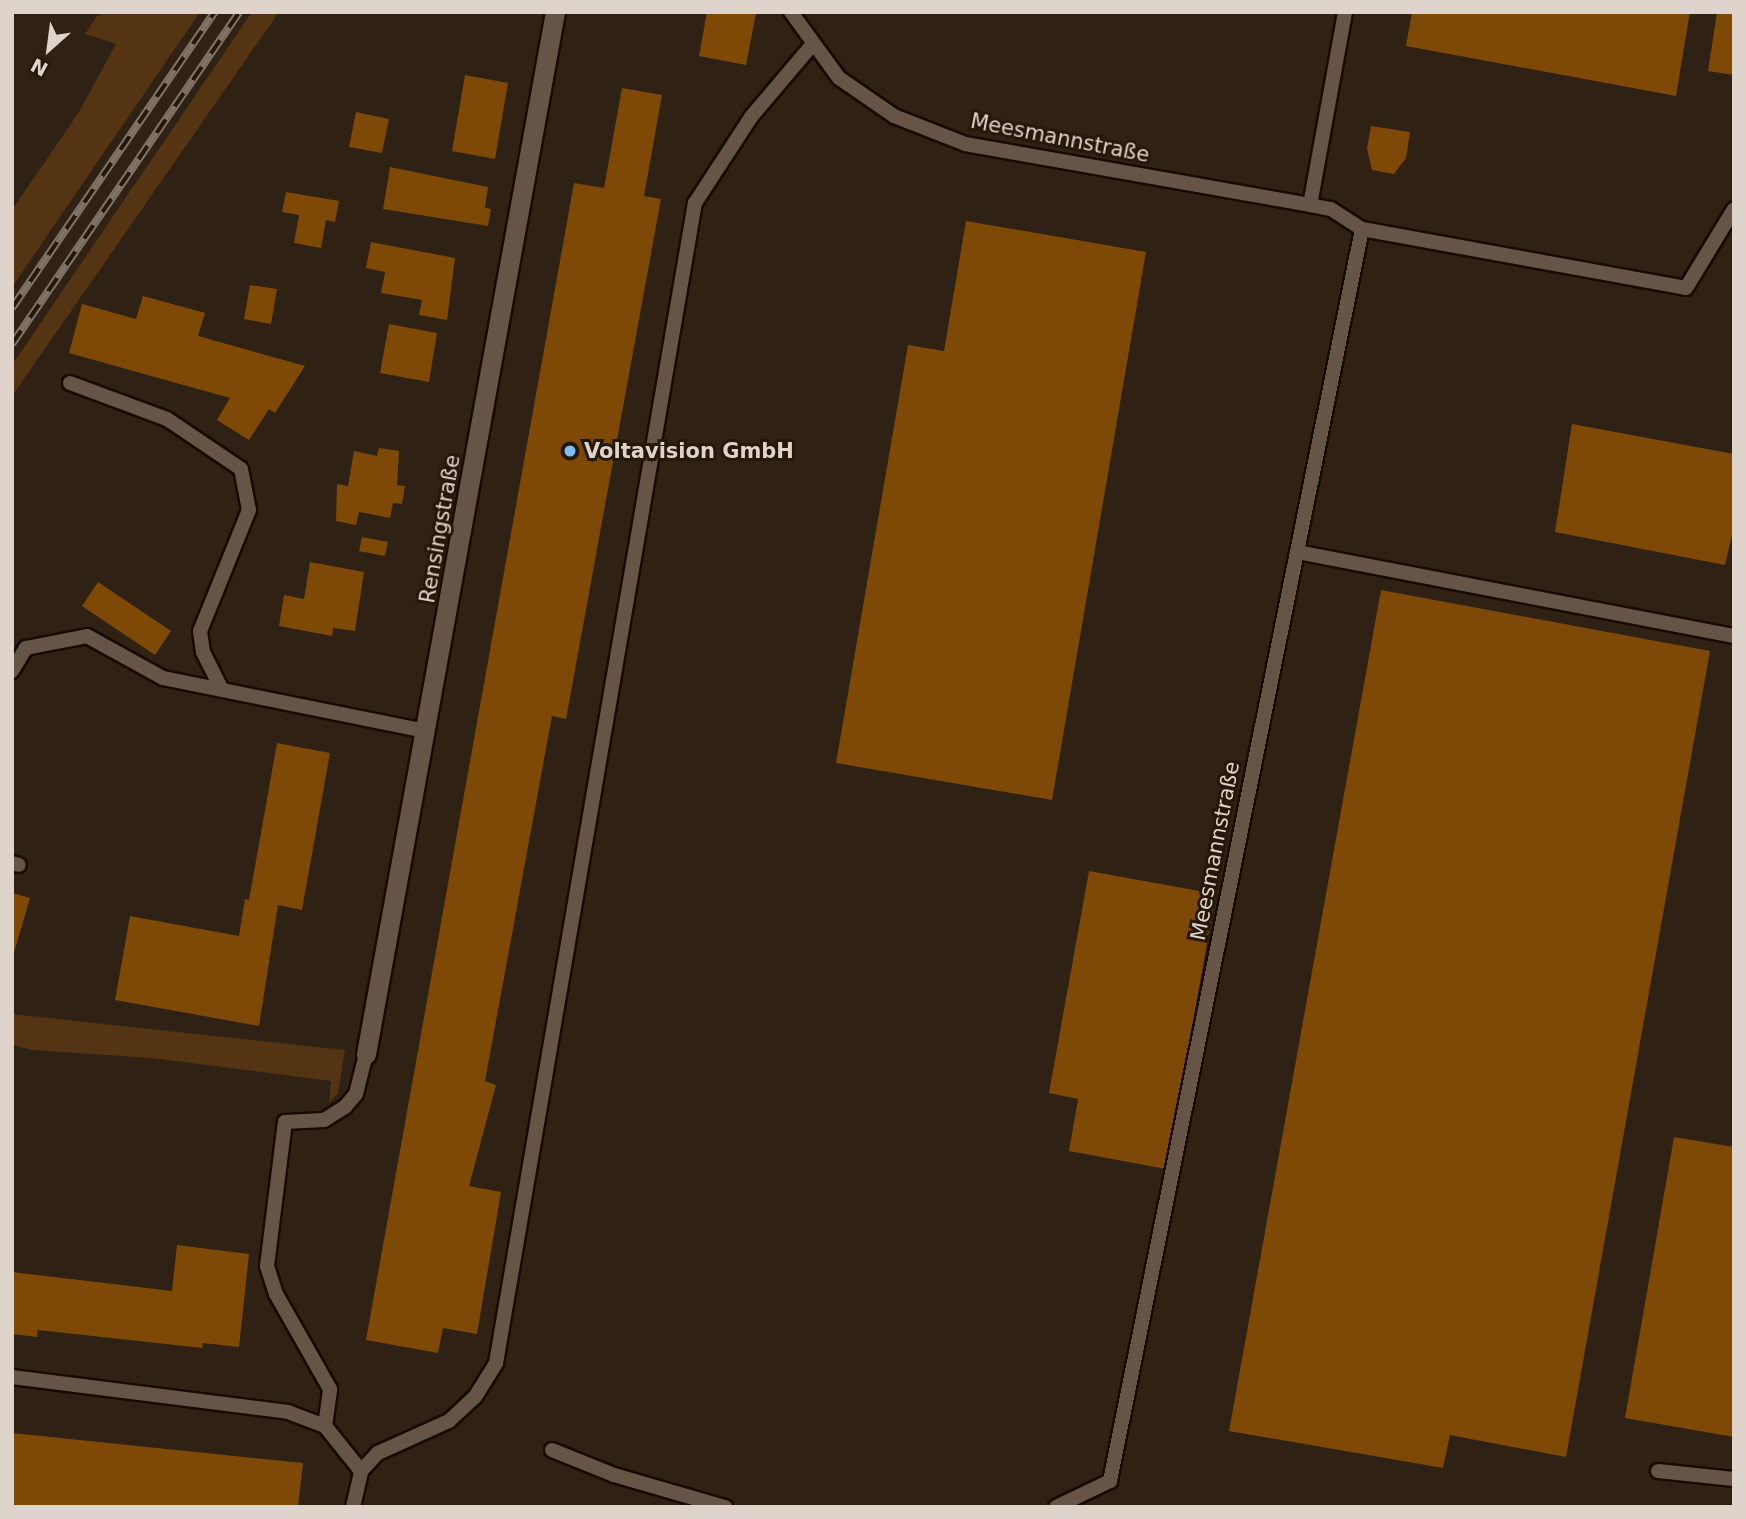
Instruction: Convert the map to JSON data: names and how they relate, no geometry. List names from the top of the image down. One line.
{"streets":{"street":["Rensingstraße"],"lane":["Meesmannstraße"]},"places":["Voltavision GmbH"],"north":"bottom left"}
